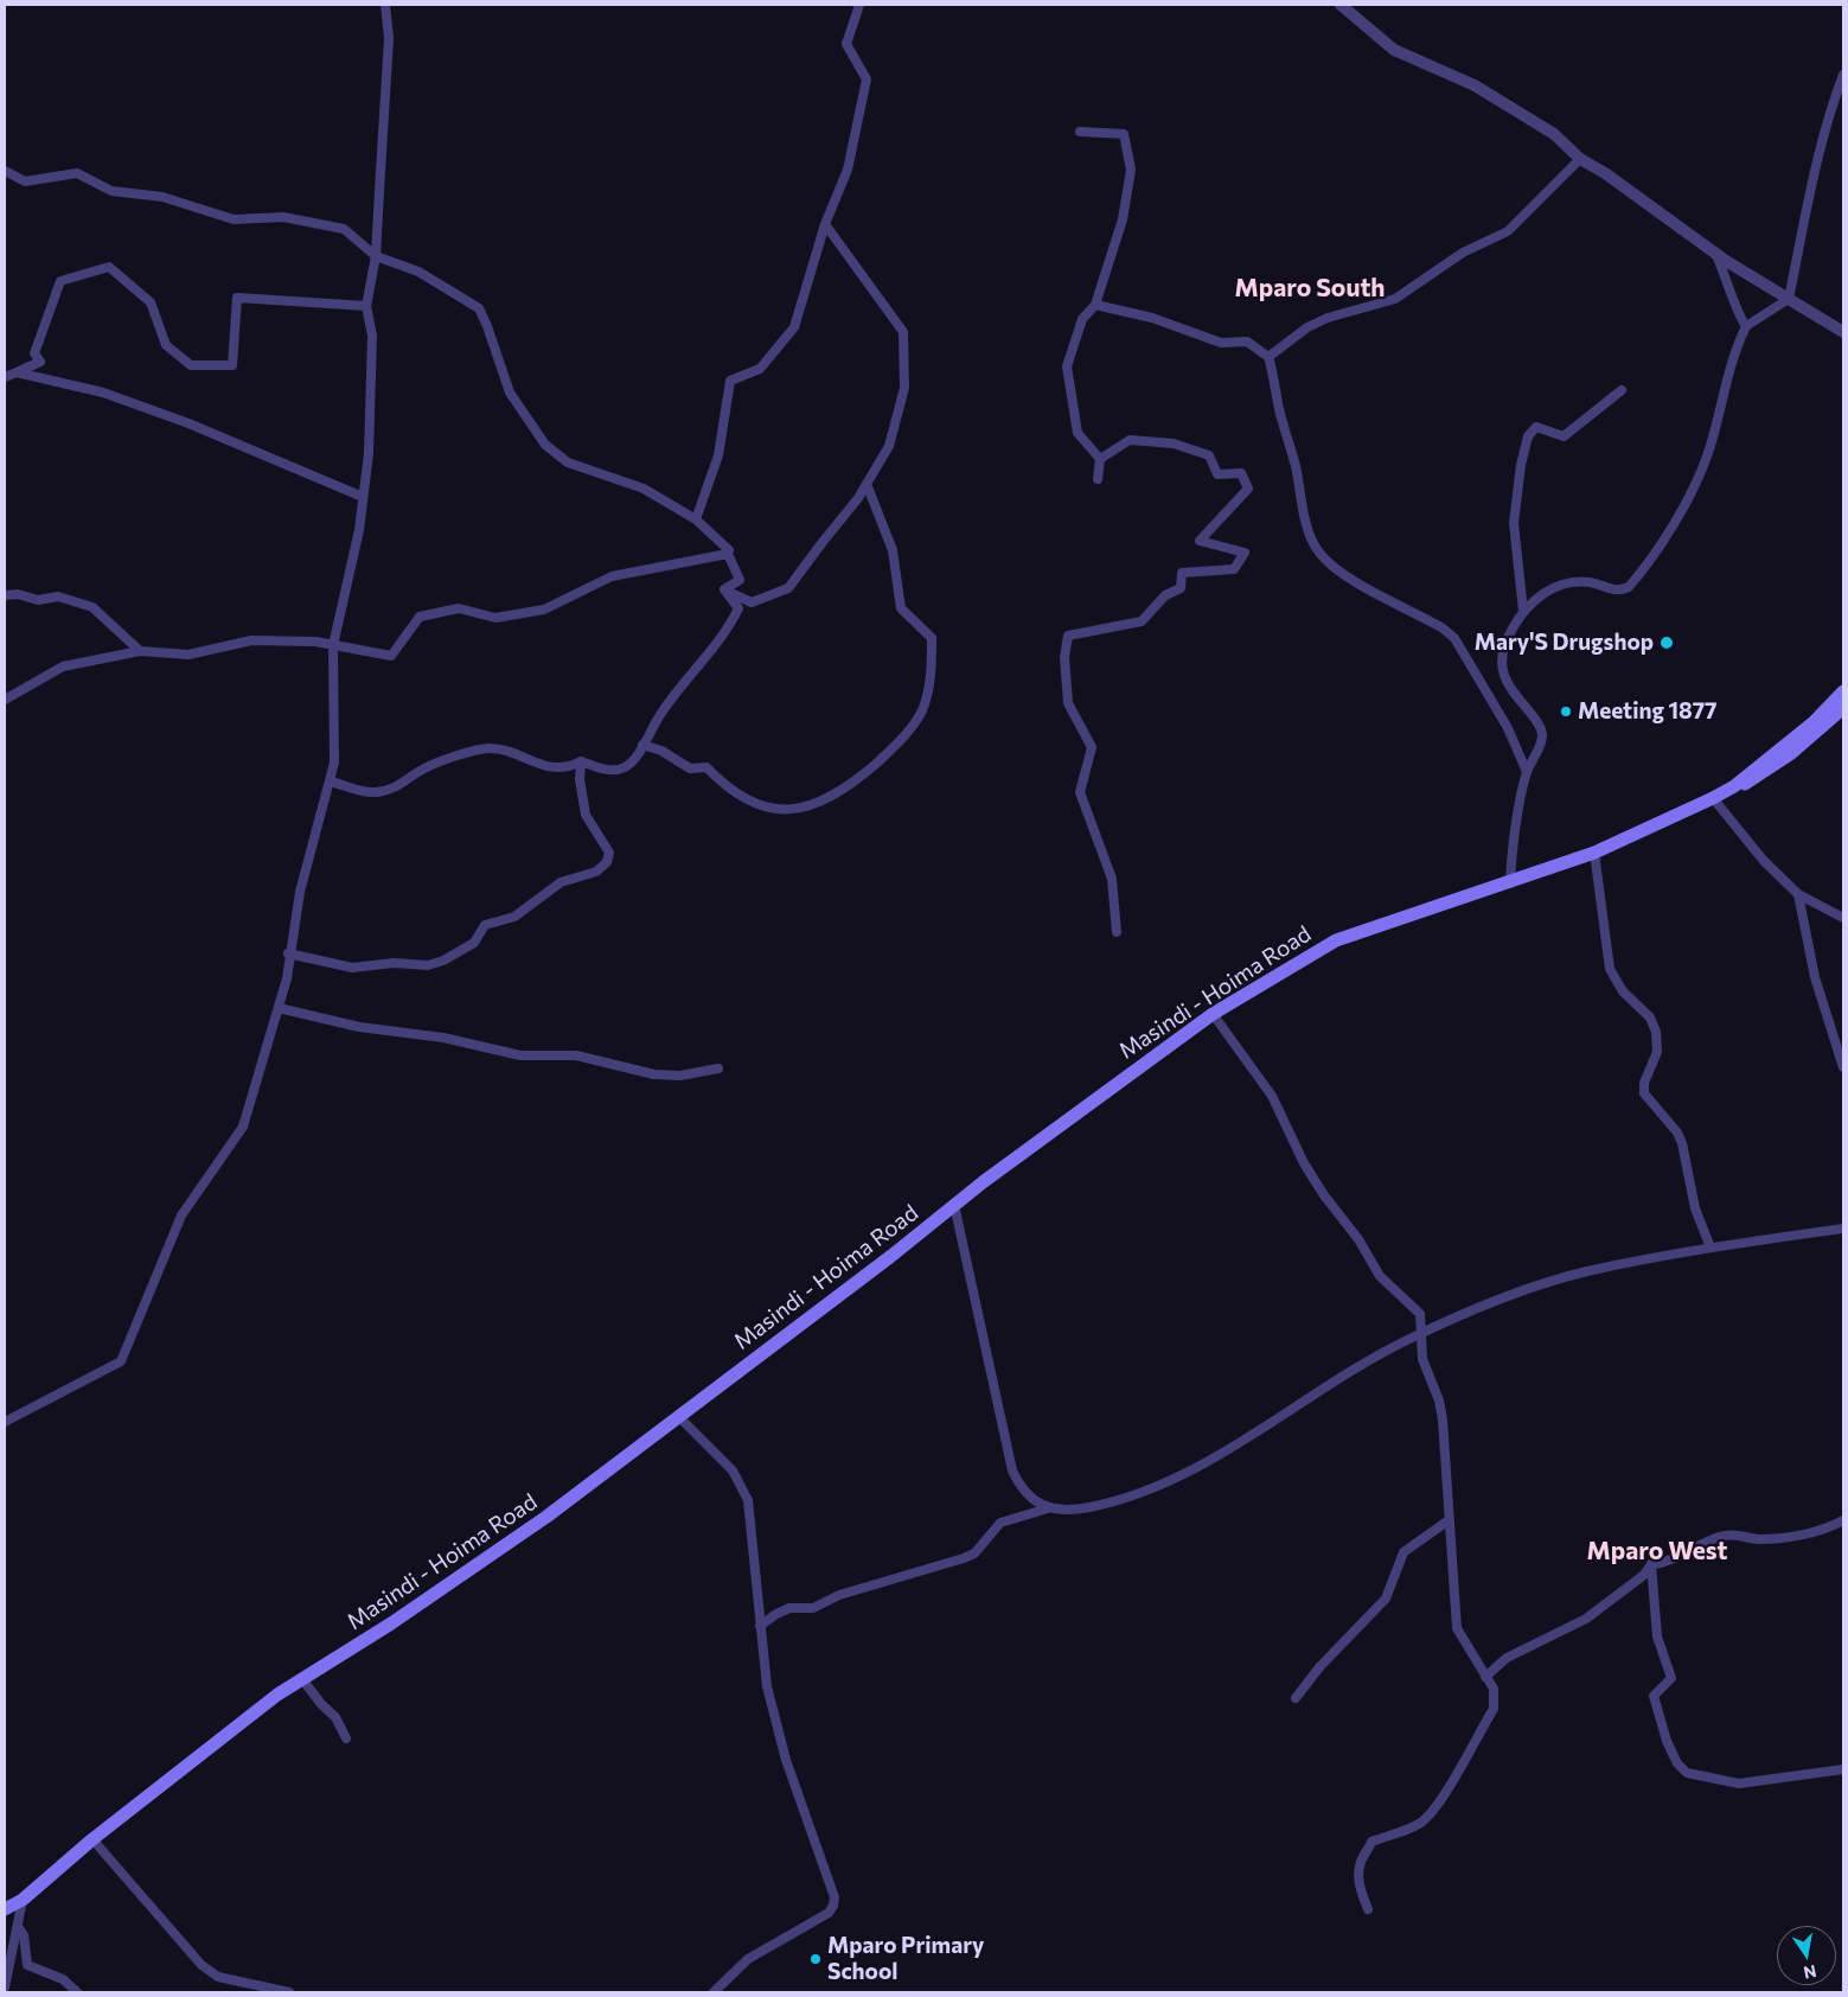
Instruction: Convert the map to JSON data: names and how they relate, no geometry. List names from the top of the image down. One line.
{"streets":{"main road":["Masindi - Hoima Road"]},"districts":["Mparo South","Mparo West"],"places":["Mary'S Drugshop","Meeting 1877","Mparo Primary School"],"north":"bottom"}
